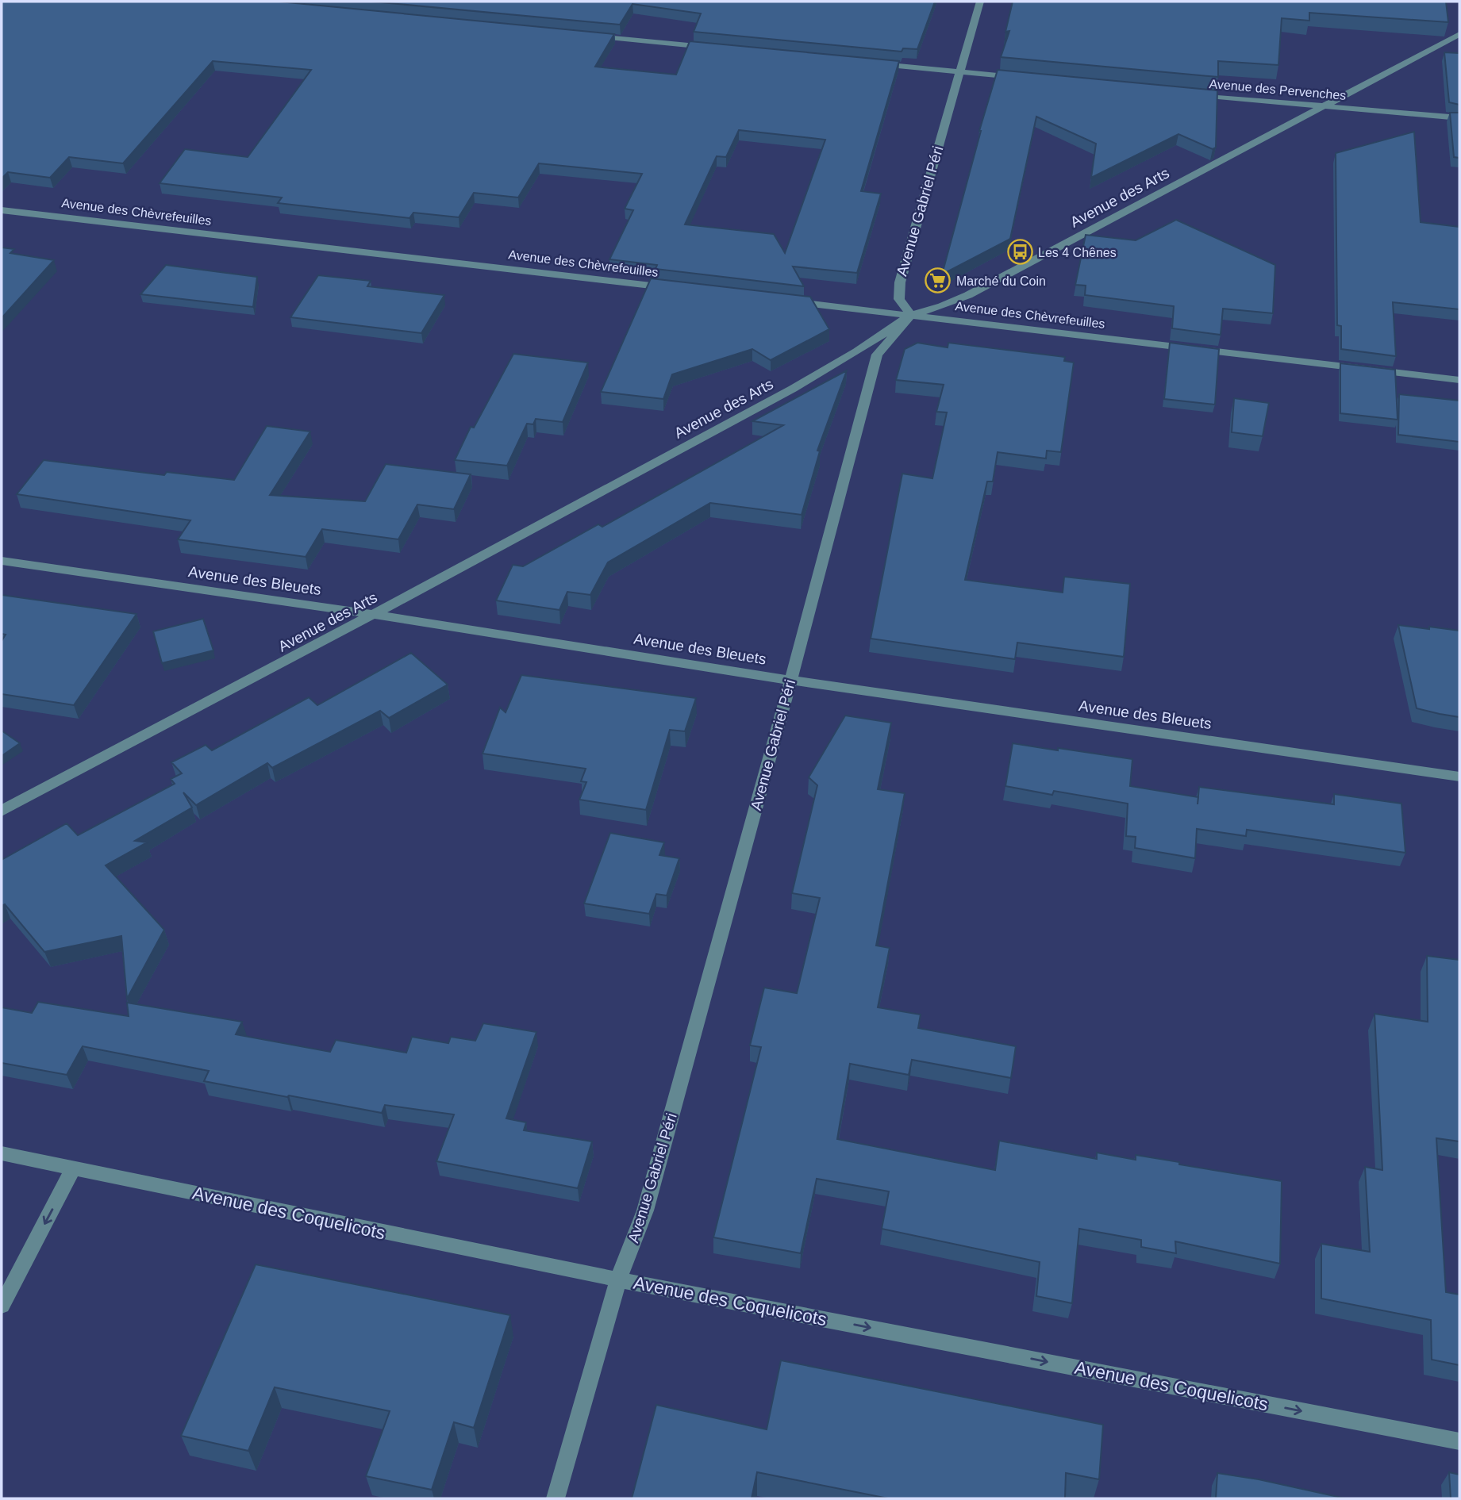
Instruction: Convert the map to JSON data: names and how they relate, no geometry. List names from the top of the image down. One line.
{"streets":{"street":["Avenue des Pervenches","Avenue des Arts","Avenue Gabriel Péri","Avenue des Chèvrefeuilles","Avenue des Bleuets","Avenue des Coquelicots"]},"crossings":[["Avenue des Pervenches","Avenue des Arts"],["Avenue des Arts","Avenue Gabriel Péri"],["Avenue des Arts","Avenue des Chèvrefeuilles"],["Avenue des Arts","Avenue des Bleuets"],["Avenue Gabriel Péri","Avenue des Chèvrefeuilles"],["Avenue Gabriel Péri","Avenue des Bleuets"],["Avenue Gabriel Péri","Avenue des Coquelicots"]],"one_way":["Avenue des Coquelicots"],"places":{"bus stop":["Les 4 Chênes"],"supermarket":["Marché du Coin"]}}
